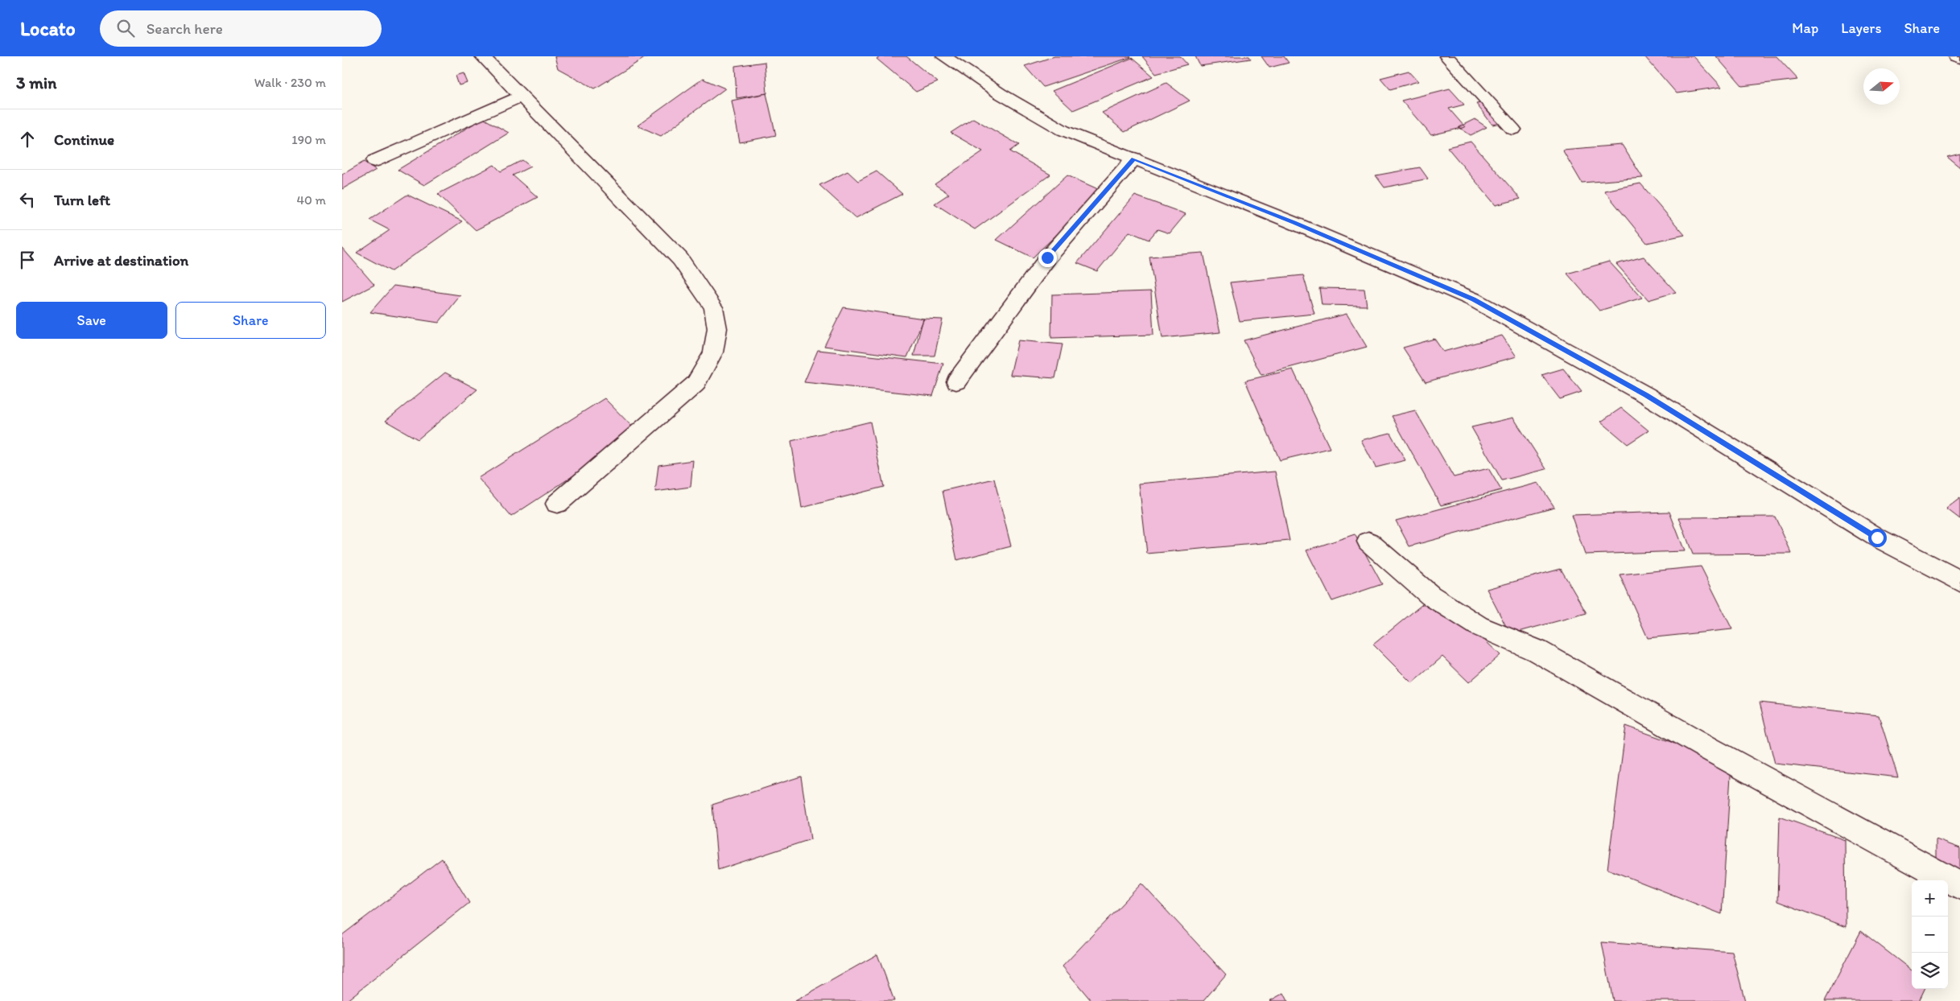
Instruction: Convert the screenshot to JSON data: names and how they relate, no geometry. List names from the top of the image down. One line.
{"north":"right","page":{"header":"Locato","search":"Search here","nav":["Map","Layers","Share"],"heading":["3 min","Walk · 230 m"],"list":[["Continue","190 m"],["Turn left","40 m"],"Arrive at destination"],"buttons":["Save","Share"],"map_buttons":["+","−"]}}
